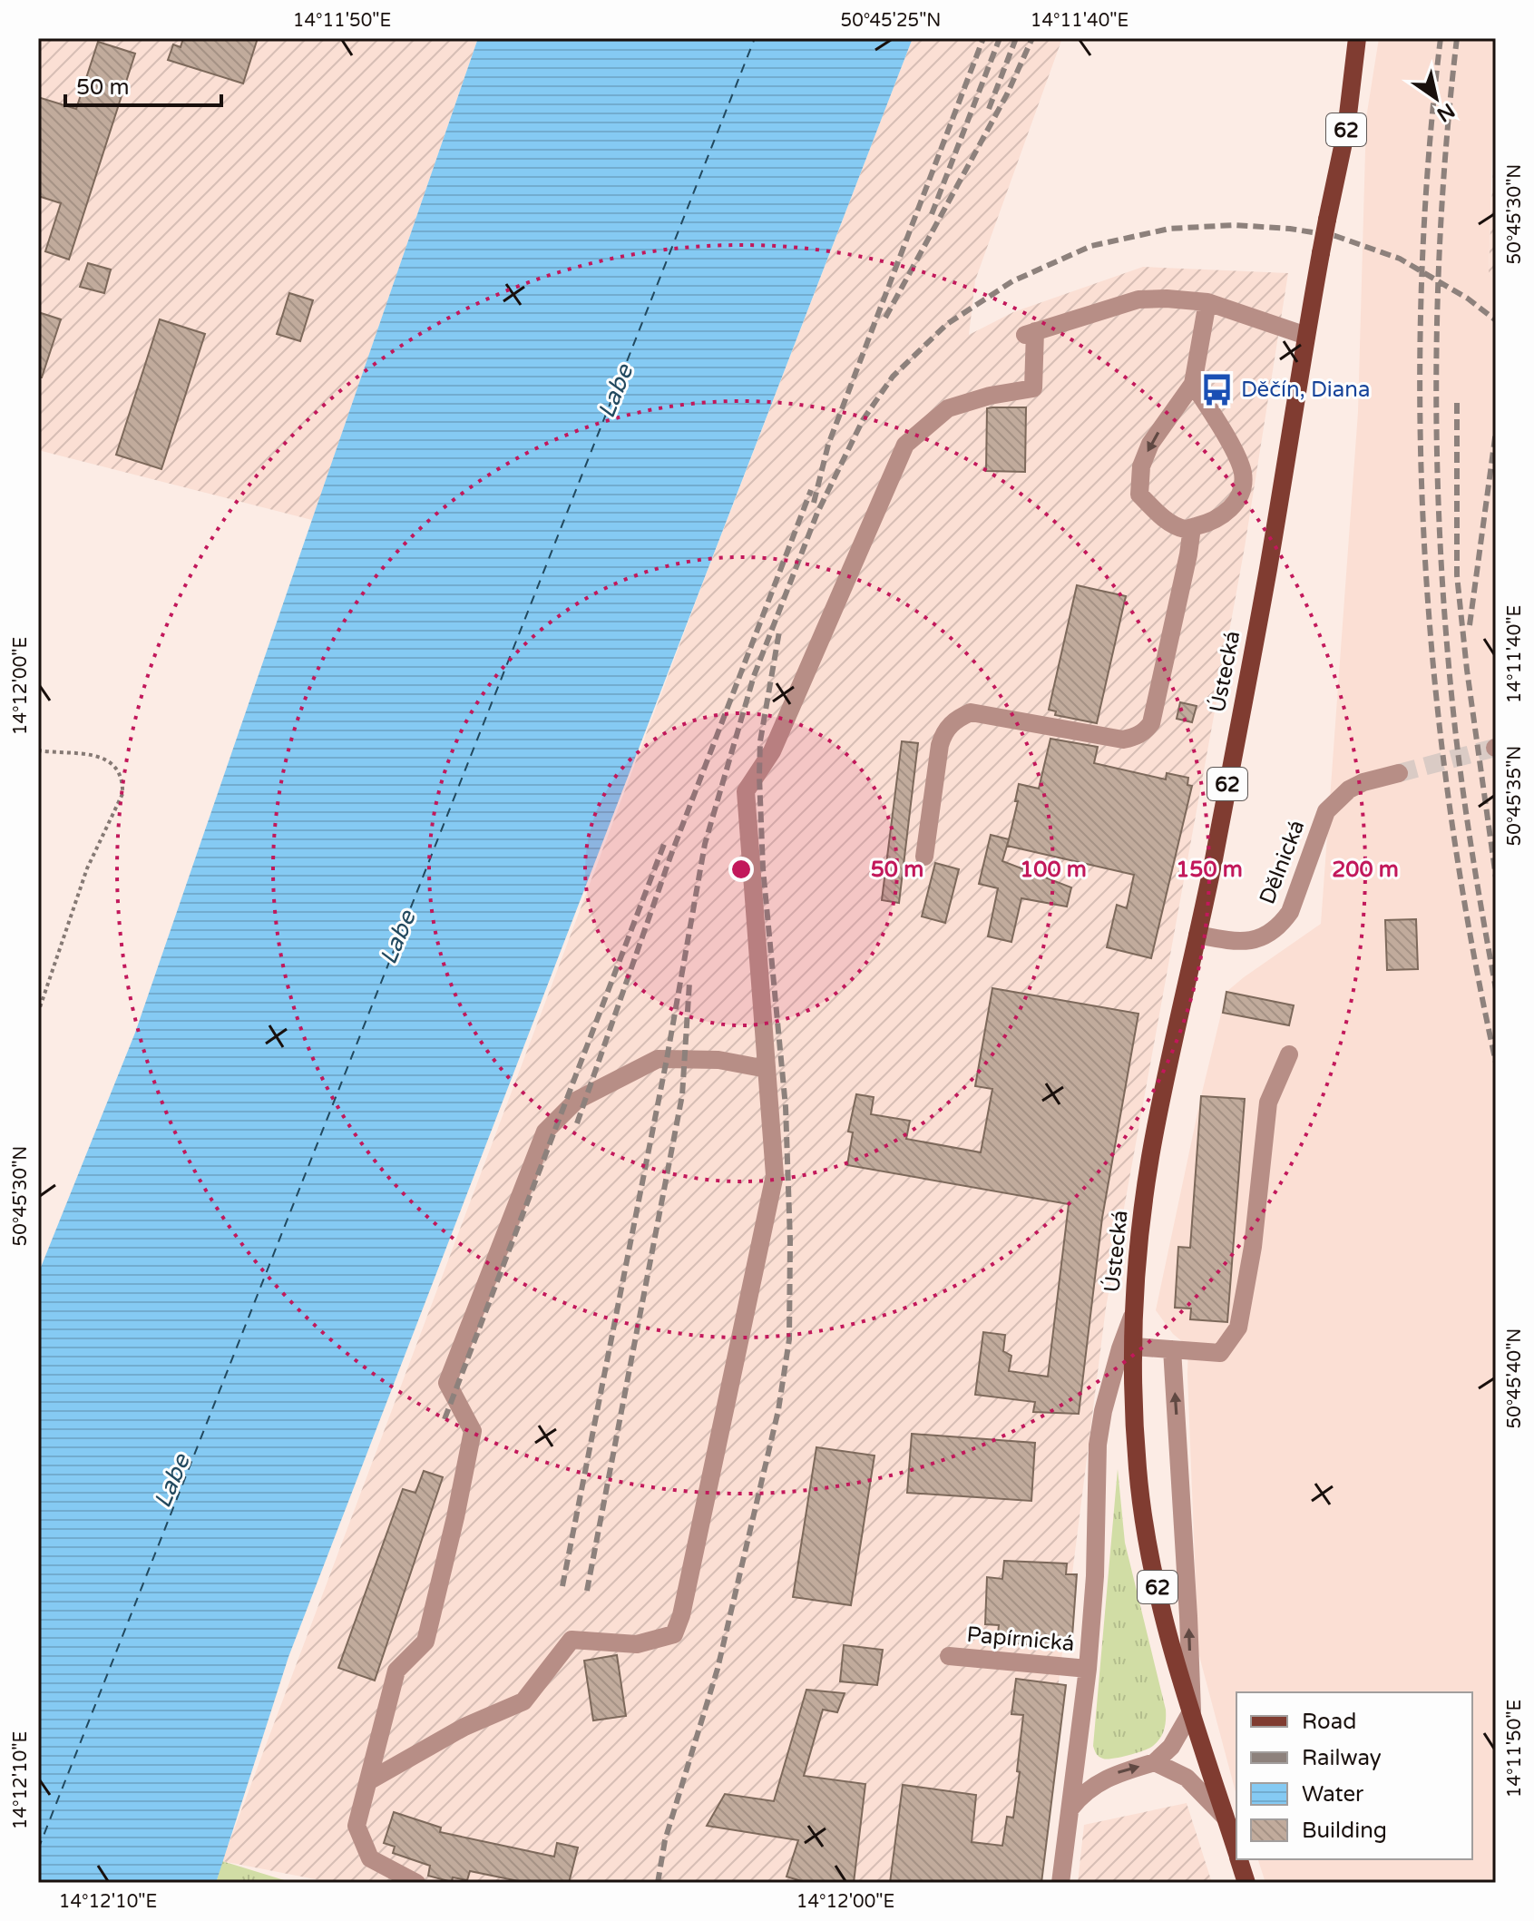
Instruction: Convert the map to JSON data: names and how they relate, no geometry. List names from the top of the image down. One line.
{"streets":{"main road":["62","Ústecká"],"street":["Dělnická","Papírnická"]},"crossings":[["62","Ústecká"],["Ústecká","Dělnická"],["Ústecká","Papírnická"]],"water":["Labe"],"places":{"bus stop":["Děčín, Diana"]},"legend":["Road","Railway","Water","Building"],"scale_bar":"50 m","north":"bottom right","coordinates":["14°11'50\"E","50°45'25\"N","14°11'40\"E","50°45'30\"N","14°12'00\"E","50°45'35\"N","50°45'40\"N","14°12'10\"E"],"rings":["50 m","100 m","150 m","200 m"]}
